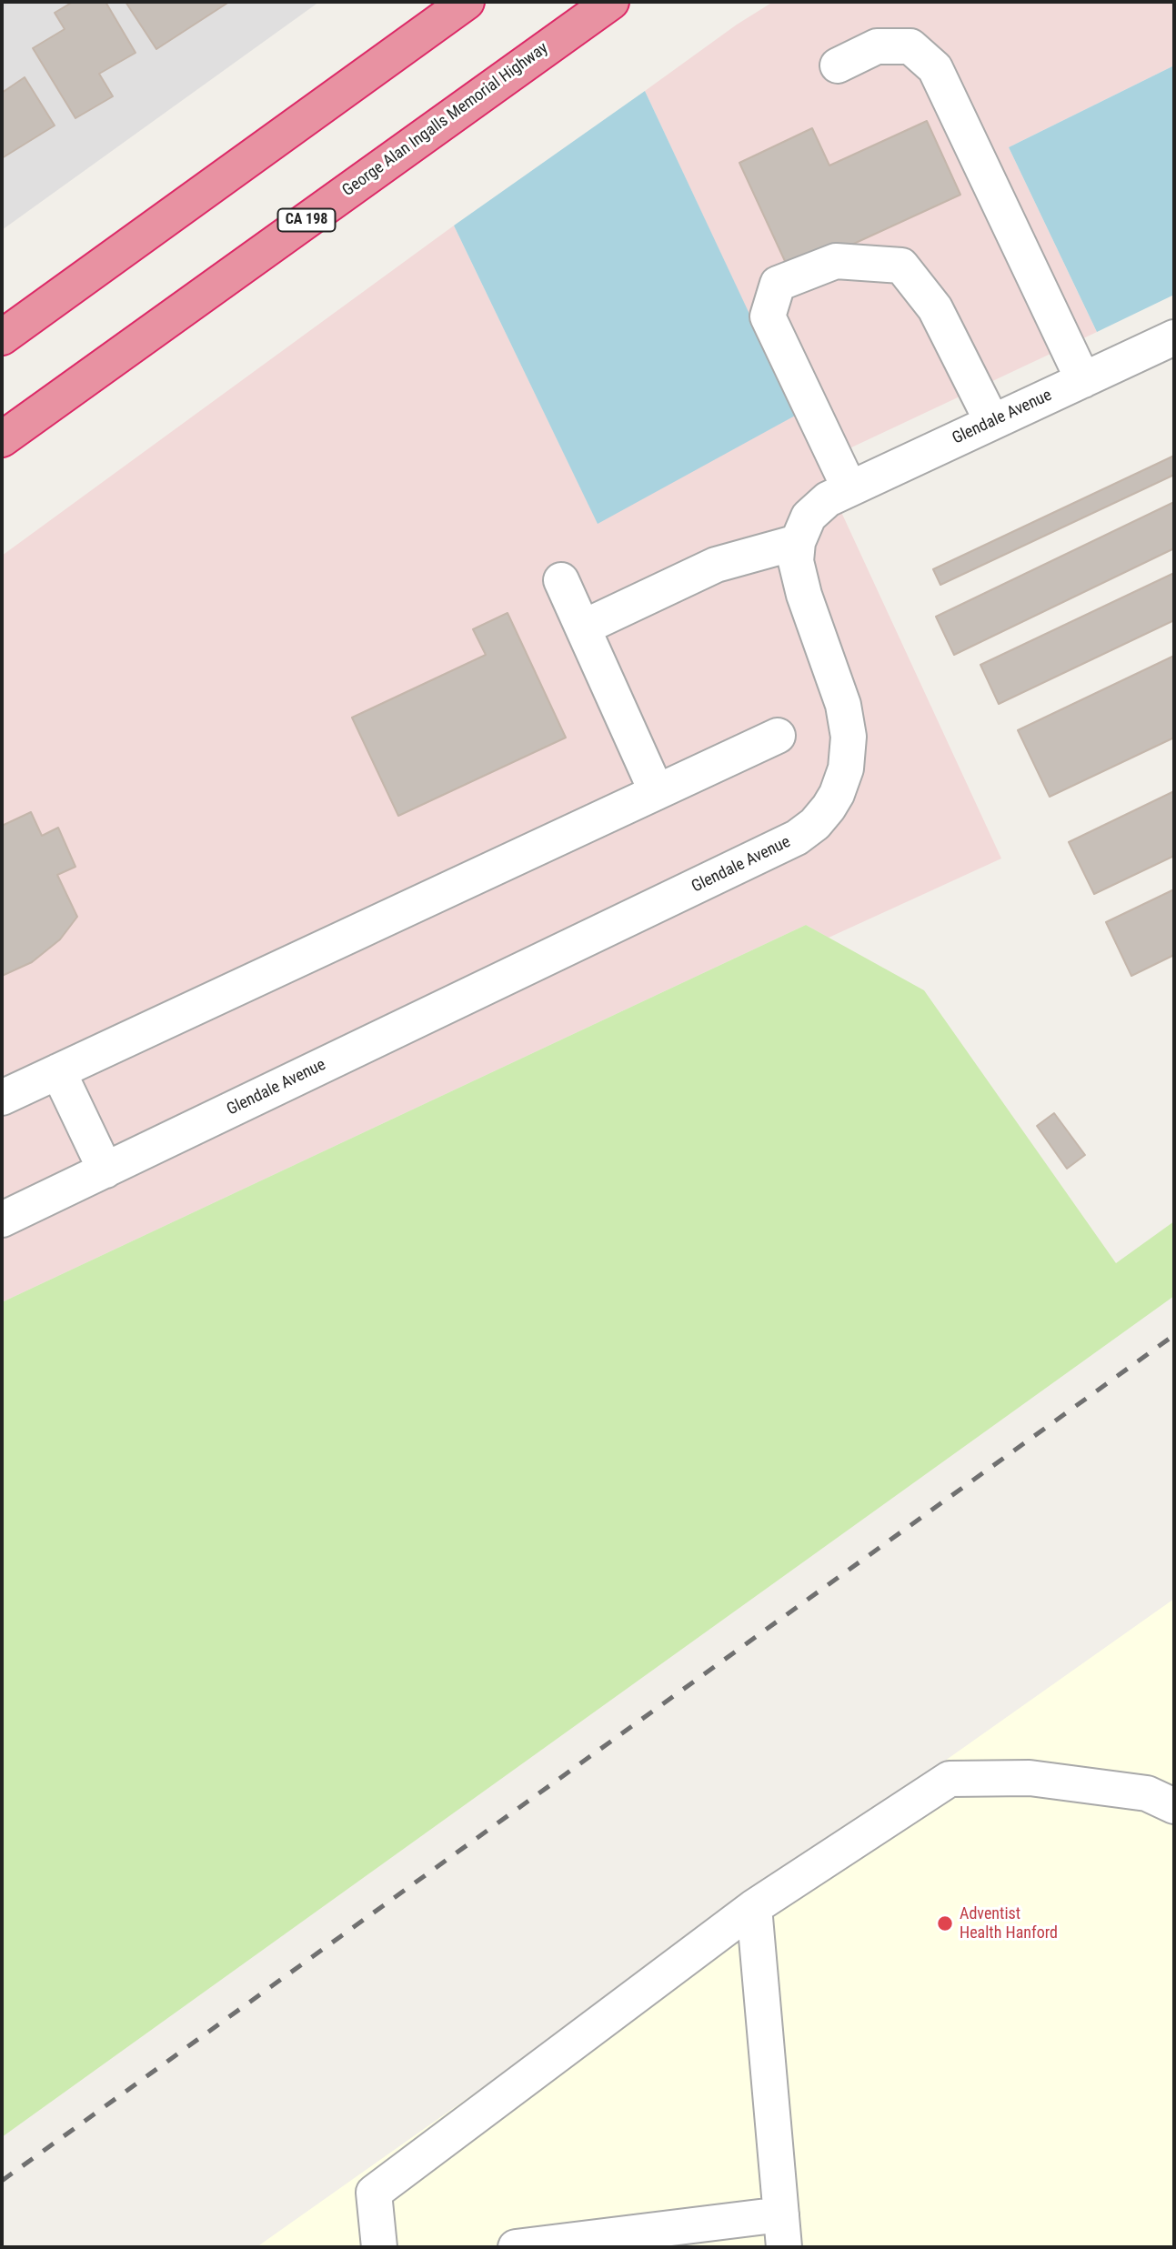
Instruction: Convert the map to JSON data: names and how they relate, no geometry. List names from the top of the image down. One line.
{"streets":{"highway":["George Alan Ingalls Memorial Highway","CA 198"],"street":["Glendale Avenue"]},"places":["Adventist Health Hanford"]}
